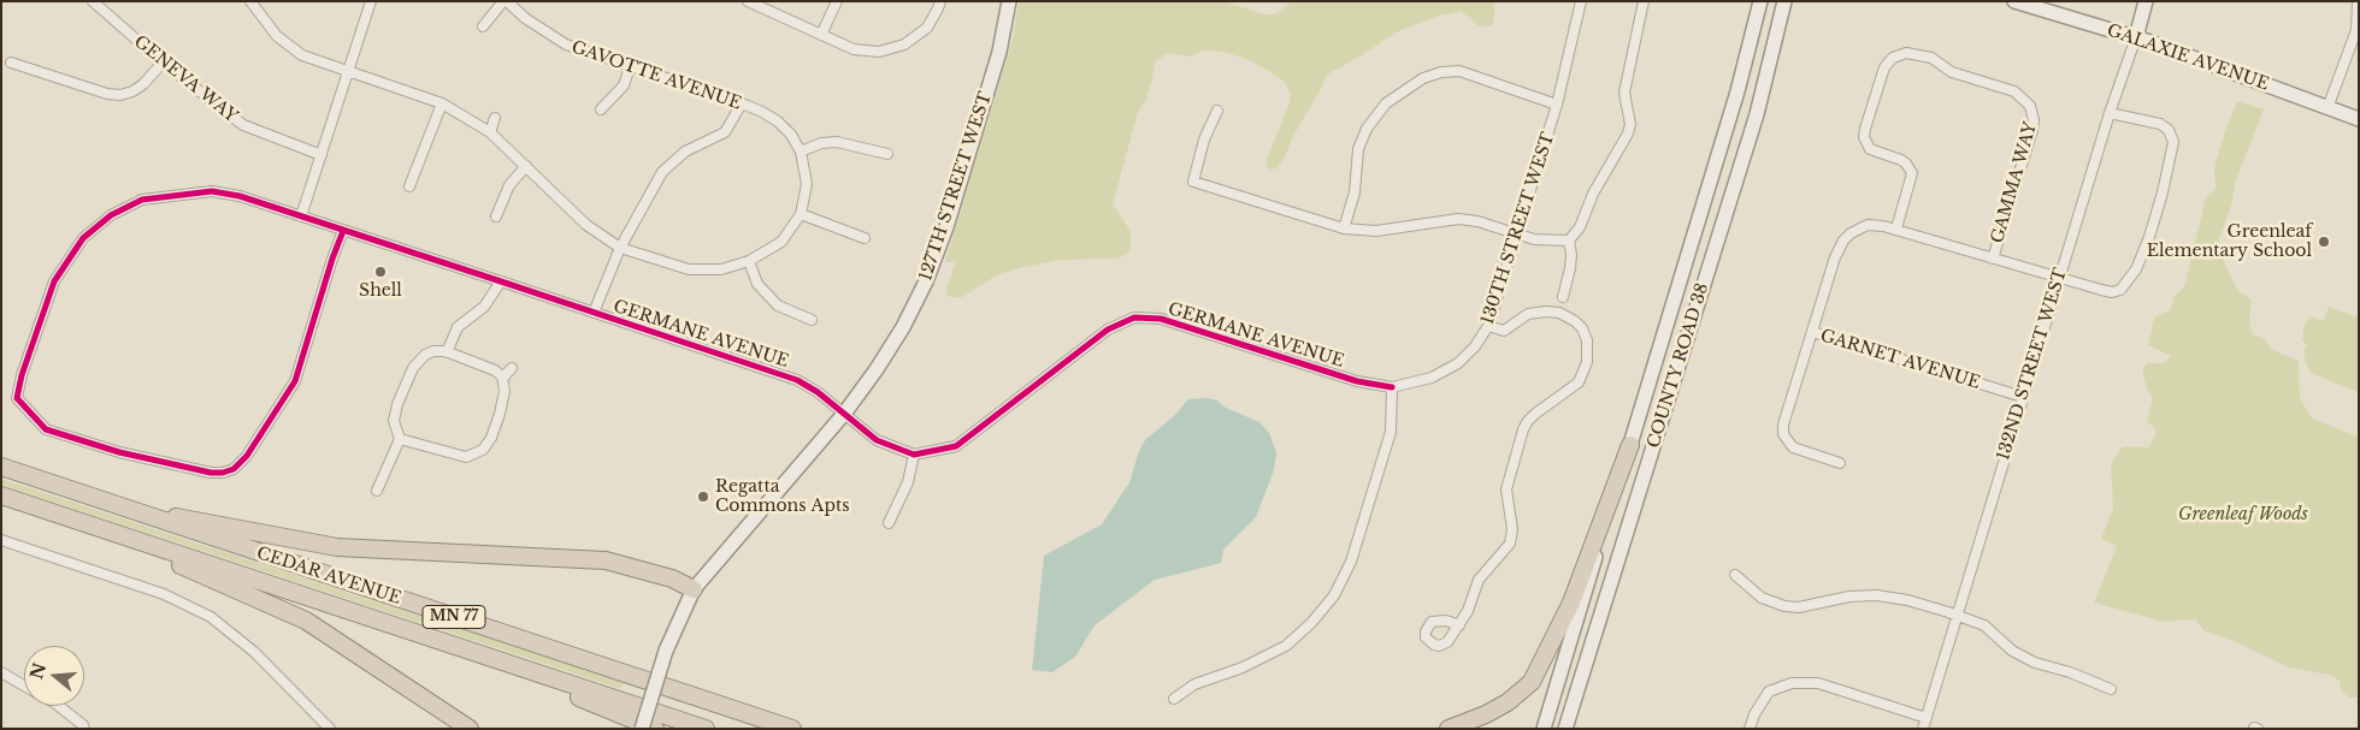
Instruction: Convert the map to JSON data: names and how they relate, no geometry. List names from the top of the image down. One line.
{"streets":{"highway":["CEDAR AVENUE","MN 77"],"main road":["GALAXIE AVENUE","127TH STREET WEST","132ND STREET WEST","COUNTY ROAD 38"],"street":["GAVOTTE AVENUE","GENEVA WAY","GAMMA WAY","130TH STREET WEST","GERMANE AVENUE","GARNET AVENUE"]},"crossings":[["GALAXIE AVENUE","132ND STREET WEST"],["GAMMA WAY","GARNET AVENUE"],["127TH STREET WEST","GERMANE AVENUE"],["130TH STREET WEST","GERMANE AVENUE"],["GARNET AVENUE","132ND STREET WEST"]],"parks":["Greenleaf Woods"],"places":["Greenleaf Elementary School","Shell","Regatta Commons Apts"],"north":"left"}
